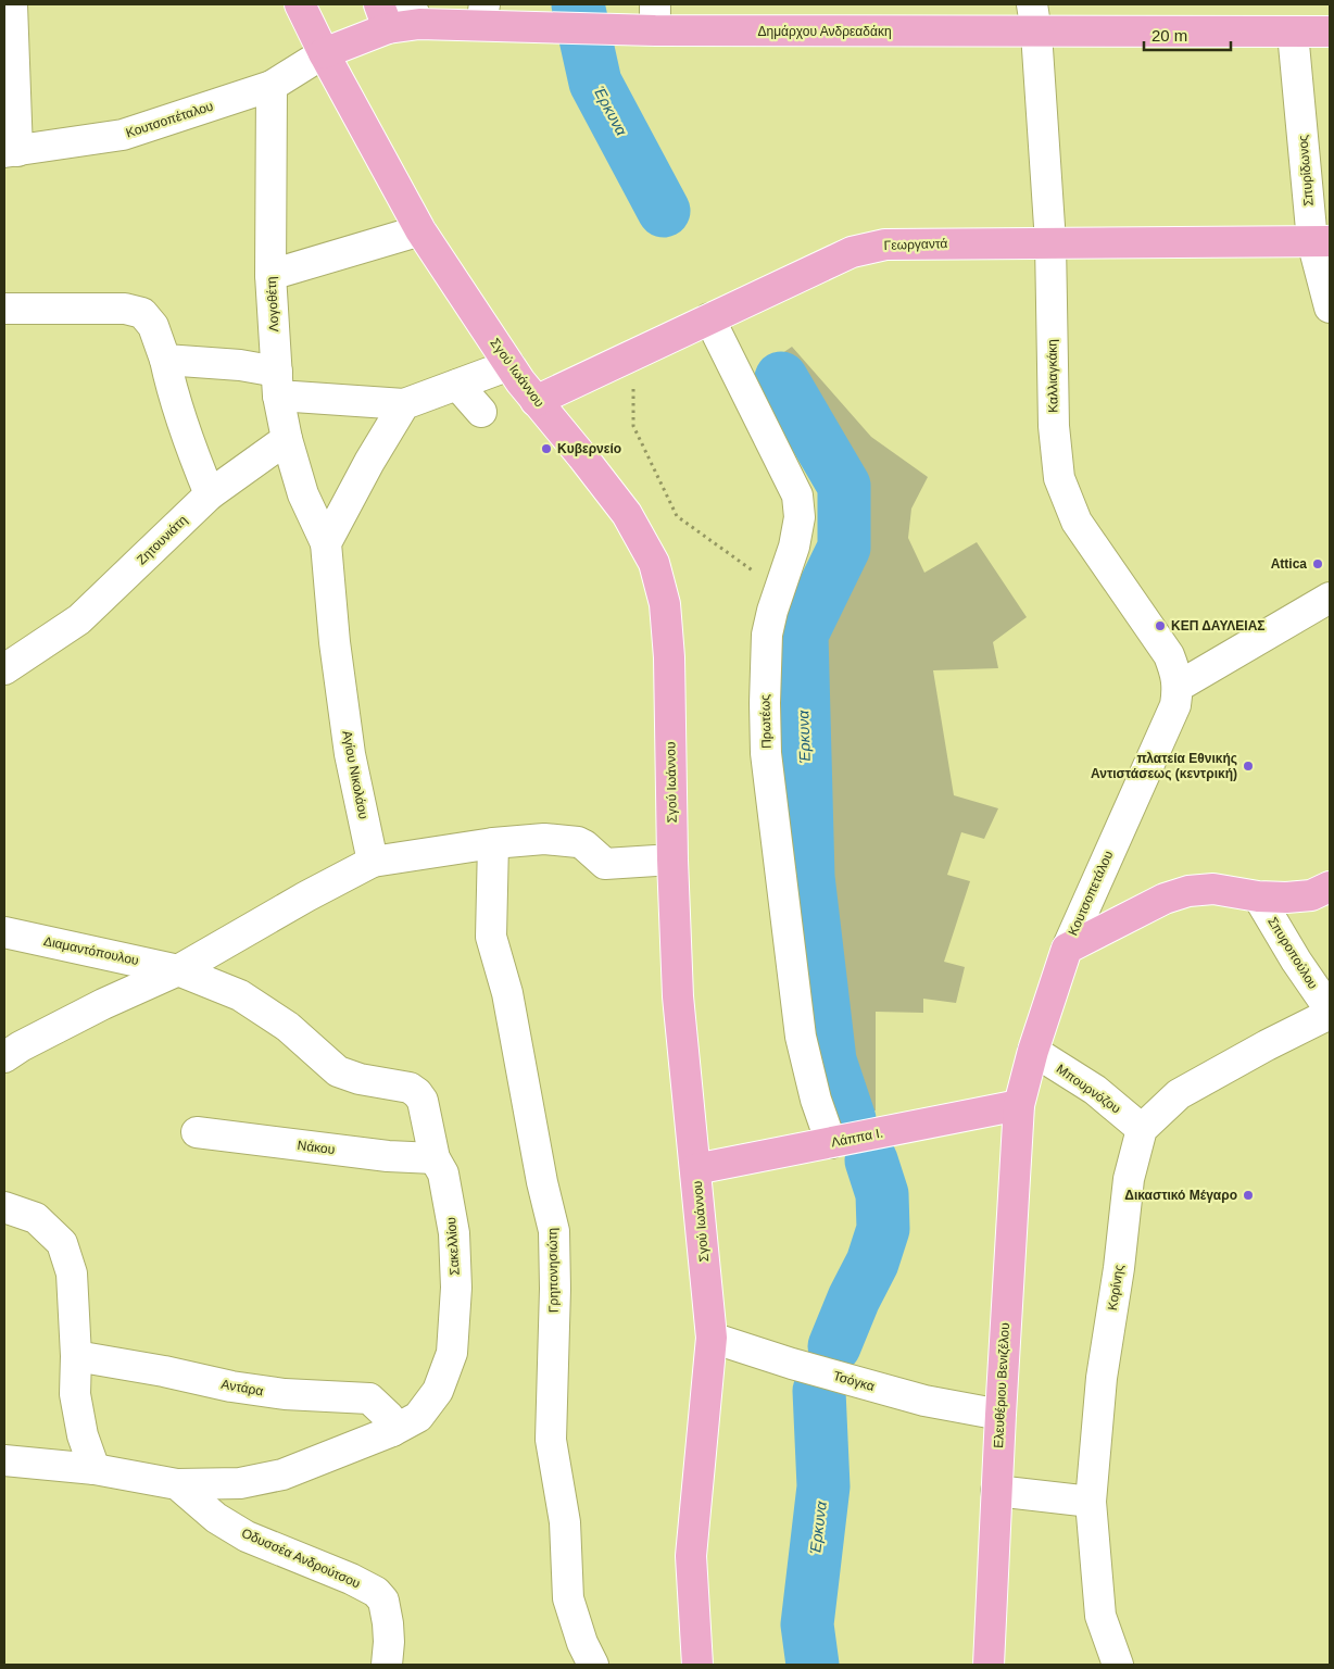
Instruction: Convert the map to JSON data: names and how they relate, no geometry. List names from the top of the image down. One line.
{"streets":{"main road":["Δημάρχου Ανδρεαδάκη","Γεωργαντά","Σγού Ιωάννου","Κουτσοπετάλου","Λάππα Ι.","Ελευθέριου Βενιζέλου"],"street":["Κουτσοπέταλου","Σπυρίδωνος","Λογοθέτη","Καλλιαγκάκη","Ζητουνιάτη","Πρωτέως","Αγίου Νικολάου","Διαμαντόπουλου","Σπυροπούλου","Μπουρνόζου","Νάκου","Σακελλίου","Γρηπονησιώτη","Κορίνης","Τσόγκα","Αντάρα","Οδυσσέα Ανδρούτσου"]},"crossings":[["Δημάρχου Ανδρεαδάκη","Κουτσοπέταλου"],["Δημάρχου Ανδρεαδάκη","Σπυρίδωνος"],["Δημάρχου Ανδρεαδάκη","Σγού Ιωάννου"],["Δημάρχου Ανδρεαδάκη","Καλλιαγκάκη"],["Κουτσοπέταλου","Λογοθέτη"],["Κουτσοπέταλου","Σγού Ιωάννου"],["Σπυρίδωνος","Γεωργαντά"],["Γεωργαντά","Σγού Ιωάννου"],["Γεωργαντά","Καλλιαγκάκη"],["Γεωργαντά","Πρωτέως"],["Σγού Ιωάννου","Λάππα Ι."],["Σγού Ιωάννου","Τσόγκα"],["Καλλιαγκάκη","Κουτσοπετάλου"],["Πρωτέως","Λάππα Ι."],["Κουτσοπετάλου","Μπουρνόζου"],["Κουτσοπετάλου","Λάππα Ι."],["Κουτσοπετάλου","Ελευθέριου Βενιζέλου"],["Διαμαντόπουλου","Σακελλίου"],["Μπουρνόζου","Κορίνης"],["Λάππα Ι.","Ελευθέριου Βενιζέλου"],["Νάκου","Σακελλίου"],["Σακελλίου","Αντάρα"],["Σακελλίου","Οδυσσέα Ανδρούτσου"],["Τσόγκα","Ελευθέριου Βενιζέλου"]],"water":["Έρκυνα"],"places":["Κυβερνείο","Attica","ΚΕΠ ΔΑΥΛΕΙΑΣ","πλατεία Εθνικής Αντιστάσεως (κεντρική)","Δικαστικό Μέγαρο"],"scale_bar":"20 m"}
